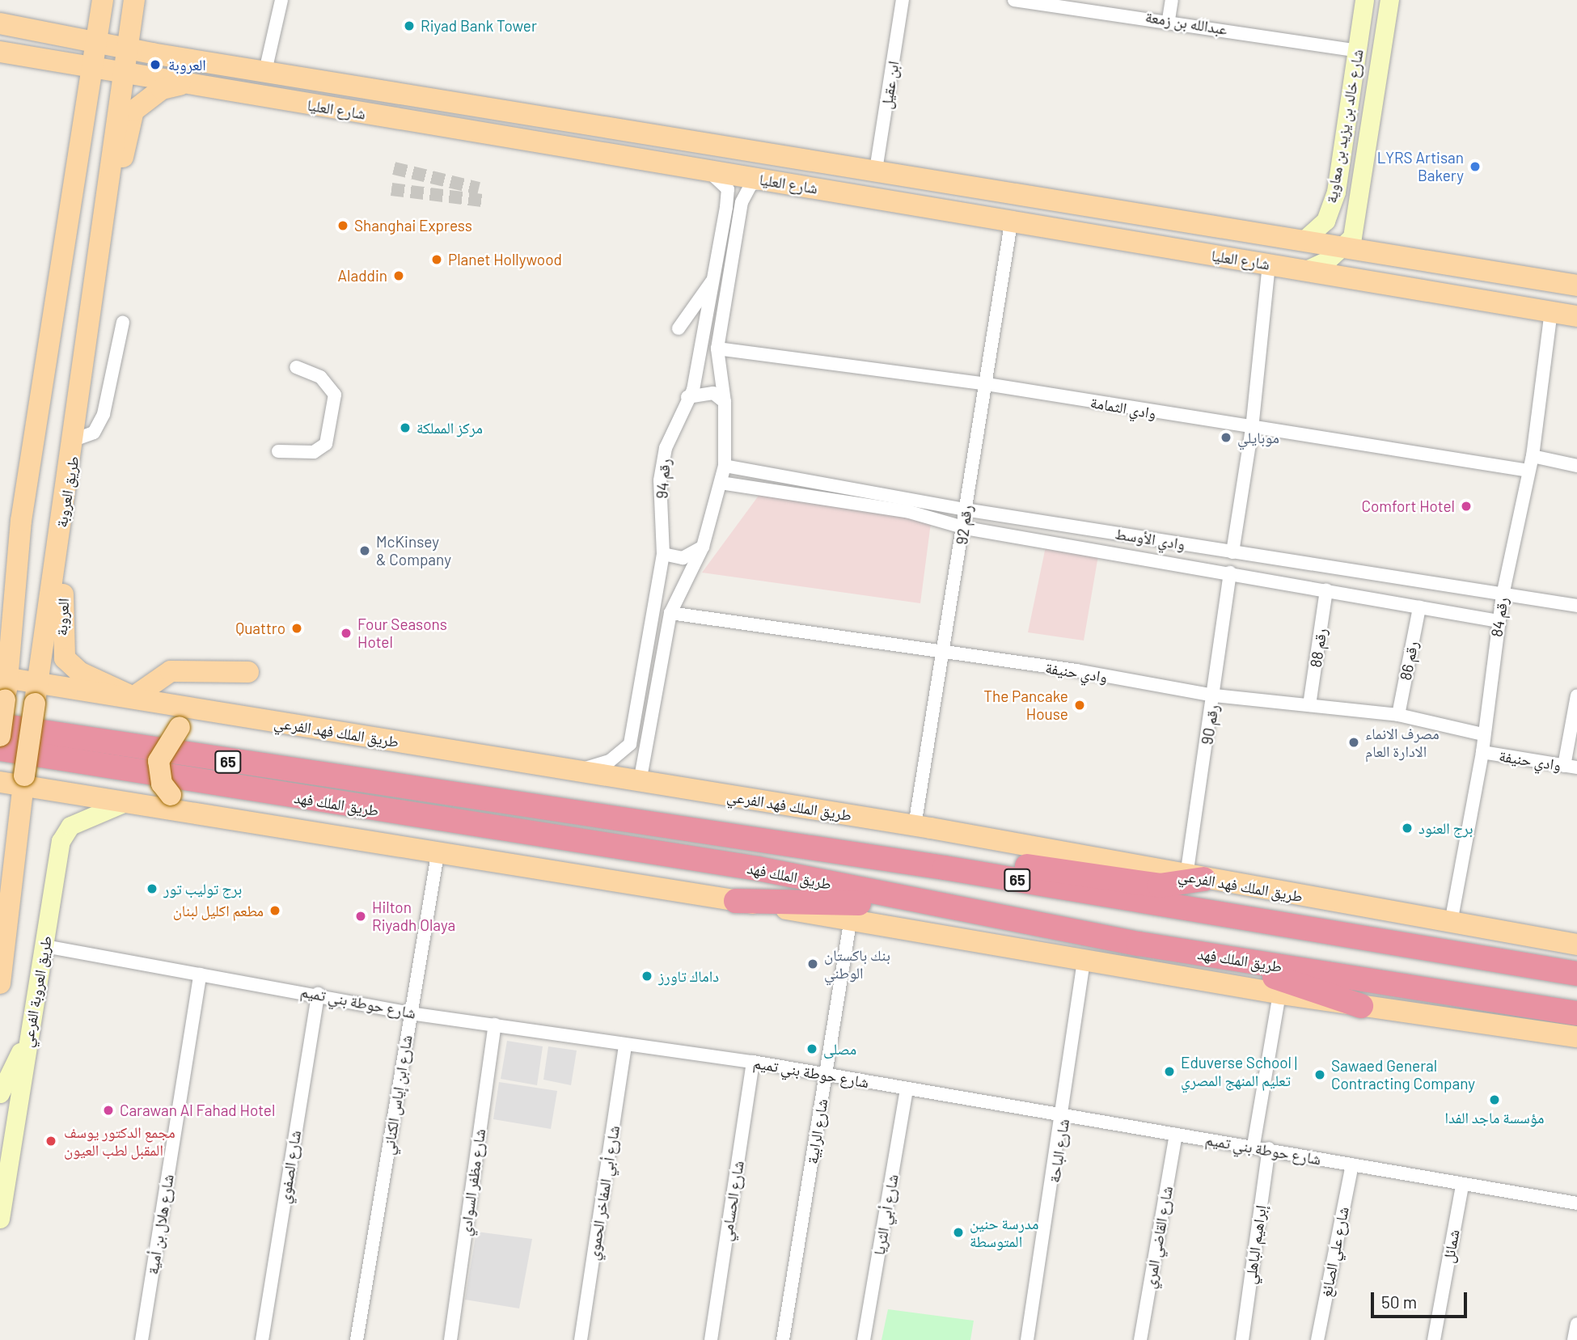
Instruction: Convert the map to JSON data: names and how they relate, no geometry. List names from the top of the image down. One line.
{"streets":{"highway":["65","طريق الملك فهد"],"main road":["شارع العليا","شارع خالد بن يزيد بن معاوية","طريق العروبة","العروبة","طريق الملك فهد الفرعي","طريق العروبة الفرعي"],"street":["عبدالله بن زمعة","ابن عقيل","وادي الثمامة","رقم 94","رقم 92","وادي الأوسط","رقم 84","رقم 88","رقم 86","وادي حنيفة","رقم 90","شارع حوطة بني تميم","شارع ابن إياس الكناني","شارع الرابية","شارع الباحة","شارع الصفوي","شارع مظفر السوادي","شارع أبي المفاخر الحموي","شارع الحسامي","شارع أبي الثريا","شارع هلال بن أمية","شارع القاضي المري","إبراهيم الباهلي","شمائل","شارع علي الصائغ"]},"crossings":[["عبدالله بن زمعة","شارع خالد بن يزيد بن معاوية"],["ابن عقيل","شارع العليا"],["شارع العليا","شارع خالد بن يزيد بن معاوية"],["شارع العليا","رقم 94"],["شارع العليا","طريق العروبة"],["شارع العليا","رقم 92"],["شارع العليا","رقم 84"],["وادي الثمامة","رقم 92"],["وادي الثمامة","رقم 84"],["رقم 94","طريق الملك فهد الفرعي"],["طريق العروبة","العروبة"],["طريق العروبة","طريق الملك فهد الفرعي"],["رقم 92","وادي الأوسط"],["رقم 92","وادي حنيفة"],["رقم 92","طريق الملك فهد الفرعي"],["وادي الأوسط","رقم 84"],["وادي الأوسط","رقم 88"],["وادي الأوسط","رقم 86"],["وادي الأوسط","رقم 90"],["العروبة","طريق الملك فهد الفرعي"],["رقم 84","وادي حنيفة"],["رقم 84","طريق الملك فهد الفرعي"],["رقم 88","وادي حنيفة"],["رقم 86","وادي حنيفة"],["وادي حنيفة","رقم 90"],["رقم 90","طريق الملك فهد الفرعي"],["طريق العروبة الفرعي","شارع حوطة بني تميم"],["شارع حوطة بني تميم","شارع ابن إياس الكناني"],["شارع حوطة بني تميم","شارع الرابية"],["شارع حوطة بني تميم","شارع الباحة"],["شارع حوطة بني تميم","شارع الصفوي"],["شارع حوطة بني تميم","شارع مظفر السوادي"],["شارع حوطة بني تميم","شارع أبي المفاخر الحموي"],["شارع حوطة بني تميم","شارع الحسامي"],["شارع حوطة بني تميم","شارع أبي الثريا"],["شارع حوطة بني تميم","شارع هلال بن أمية"],["شارع حوطة بني تميم","شارع القاضي المري"],["شارع حوطة بني تميم","إبراهيم الباهلي"],["شارع حوطة بني تميم","شمائل"],["شارع حوطة بني تميم","شارع علي الصائغ"]],"places":["Riyad Bank Tower","العروبة","LYRS Artisan Bakery","Shanghai Express","Planet Hollywood","Aladdin","مركز المملكة","موبايلي","Comfort Hotel","McKinsey & Company","Quattro","Four Seasons Hotel","The Pancake House","مصرف الانماء الادارة العام","برج العنود","برج توليب تور","مطعم اكليل لبنان","Hilton Riyadh Olaya","بنك باكستان الوطني","داماك تاورز","مصلى","Eduverse School | تعليم المنهج المصري","Sawaed General Contracting Company","مؤسسة ماجد الفدا","Carawan Al Fahad Hotel","مجمع الدكتور يوسف المقبل لطب العيون","مدرسة حنين المتوسطة"],"scale_bar":"50 m"}
